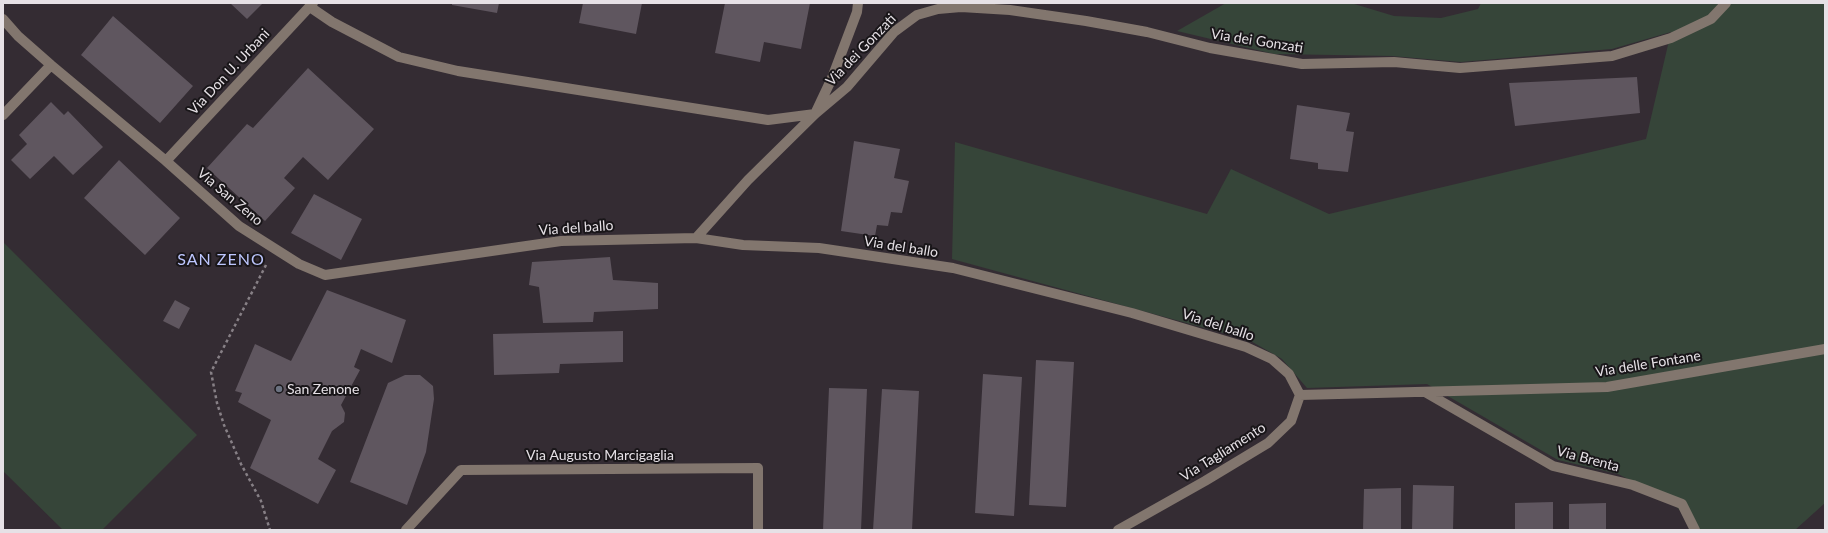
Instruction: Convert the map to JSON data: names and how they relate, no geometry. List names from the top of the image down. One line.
{"streets":{"street":["Via dei Gonzati","Via Don U. Urbani","Via San Zeno","Via del ballo","Via delle Fontane","Via Tagliamento","Via Augusto Marcigaglia","Via Brenta"]},"crossings":[["Via dei Gonzati","Via del ballo"],["Via Don U. Urbani","Via San Zeno"],["Via San Zeno","Via del ballo"],["Via del ballo","Via Tagliamento"],["Via delle Fontane","Via Brenta"]],"districts":["SAN ZENO"],"places":["San Zenone"]}
